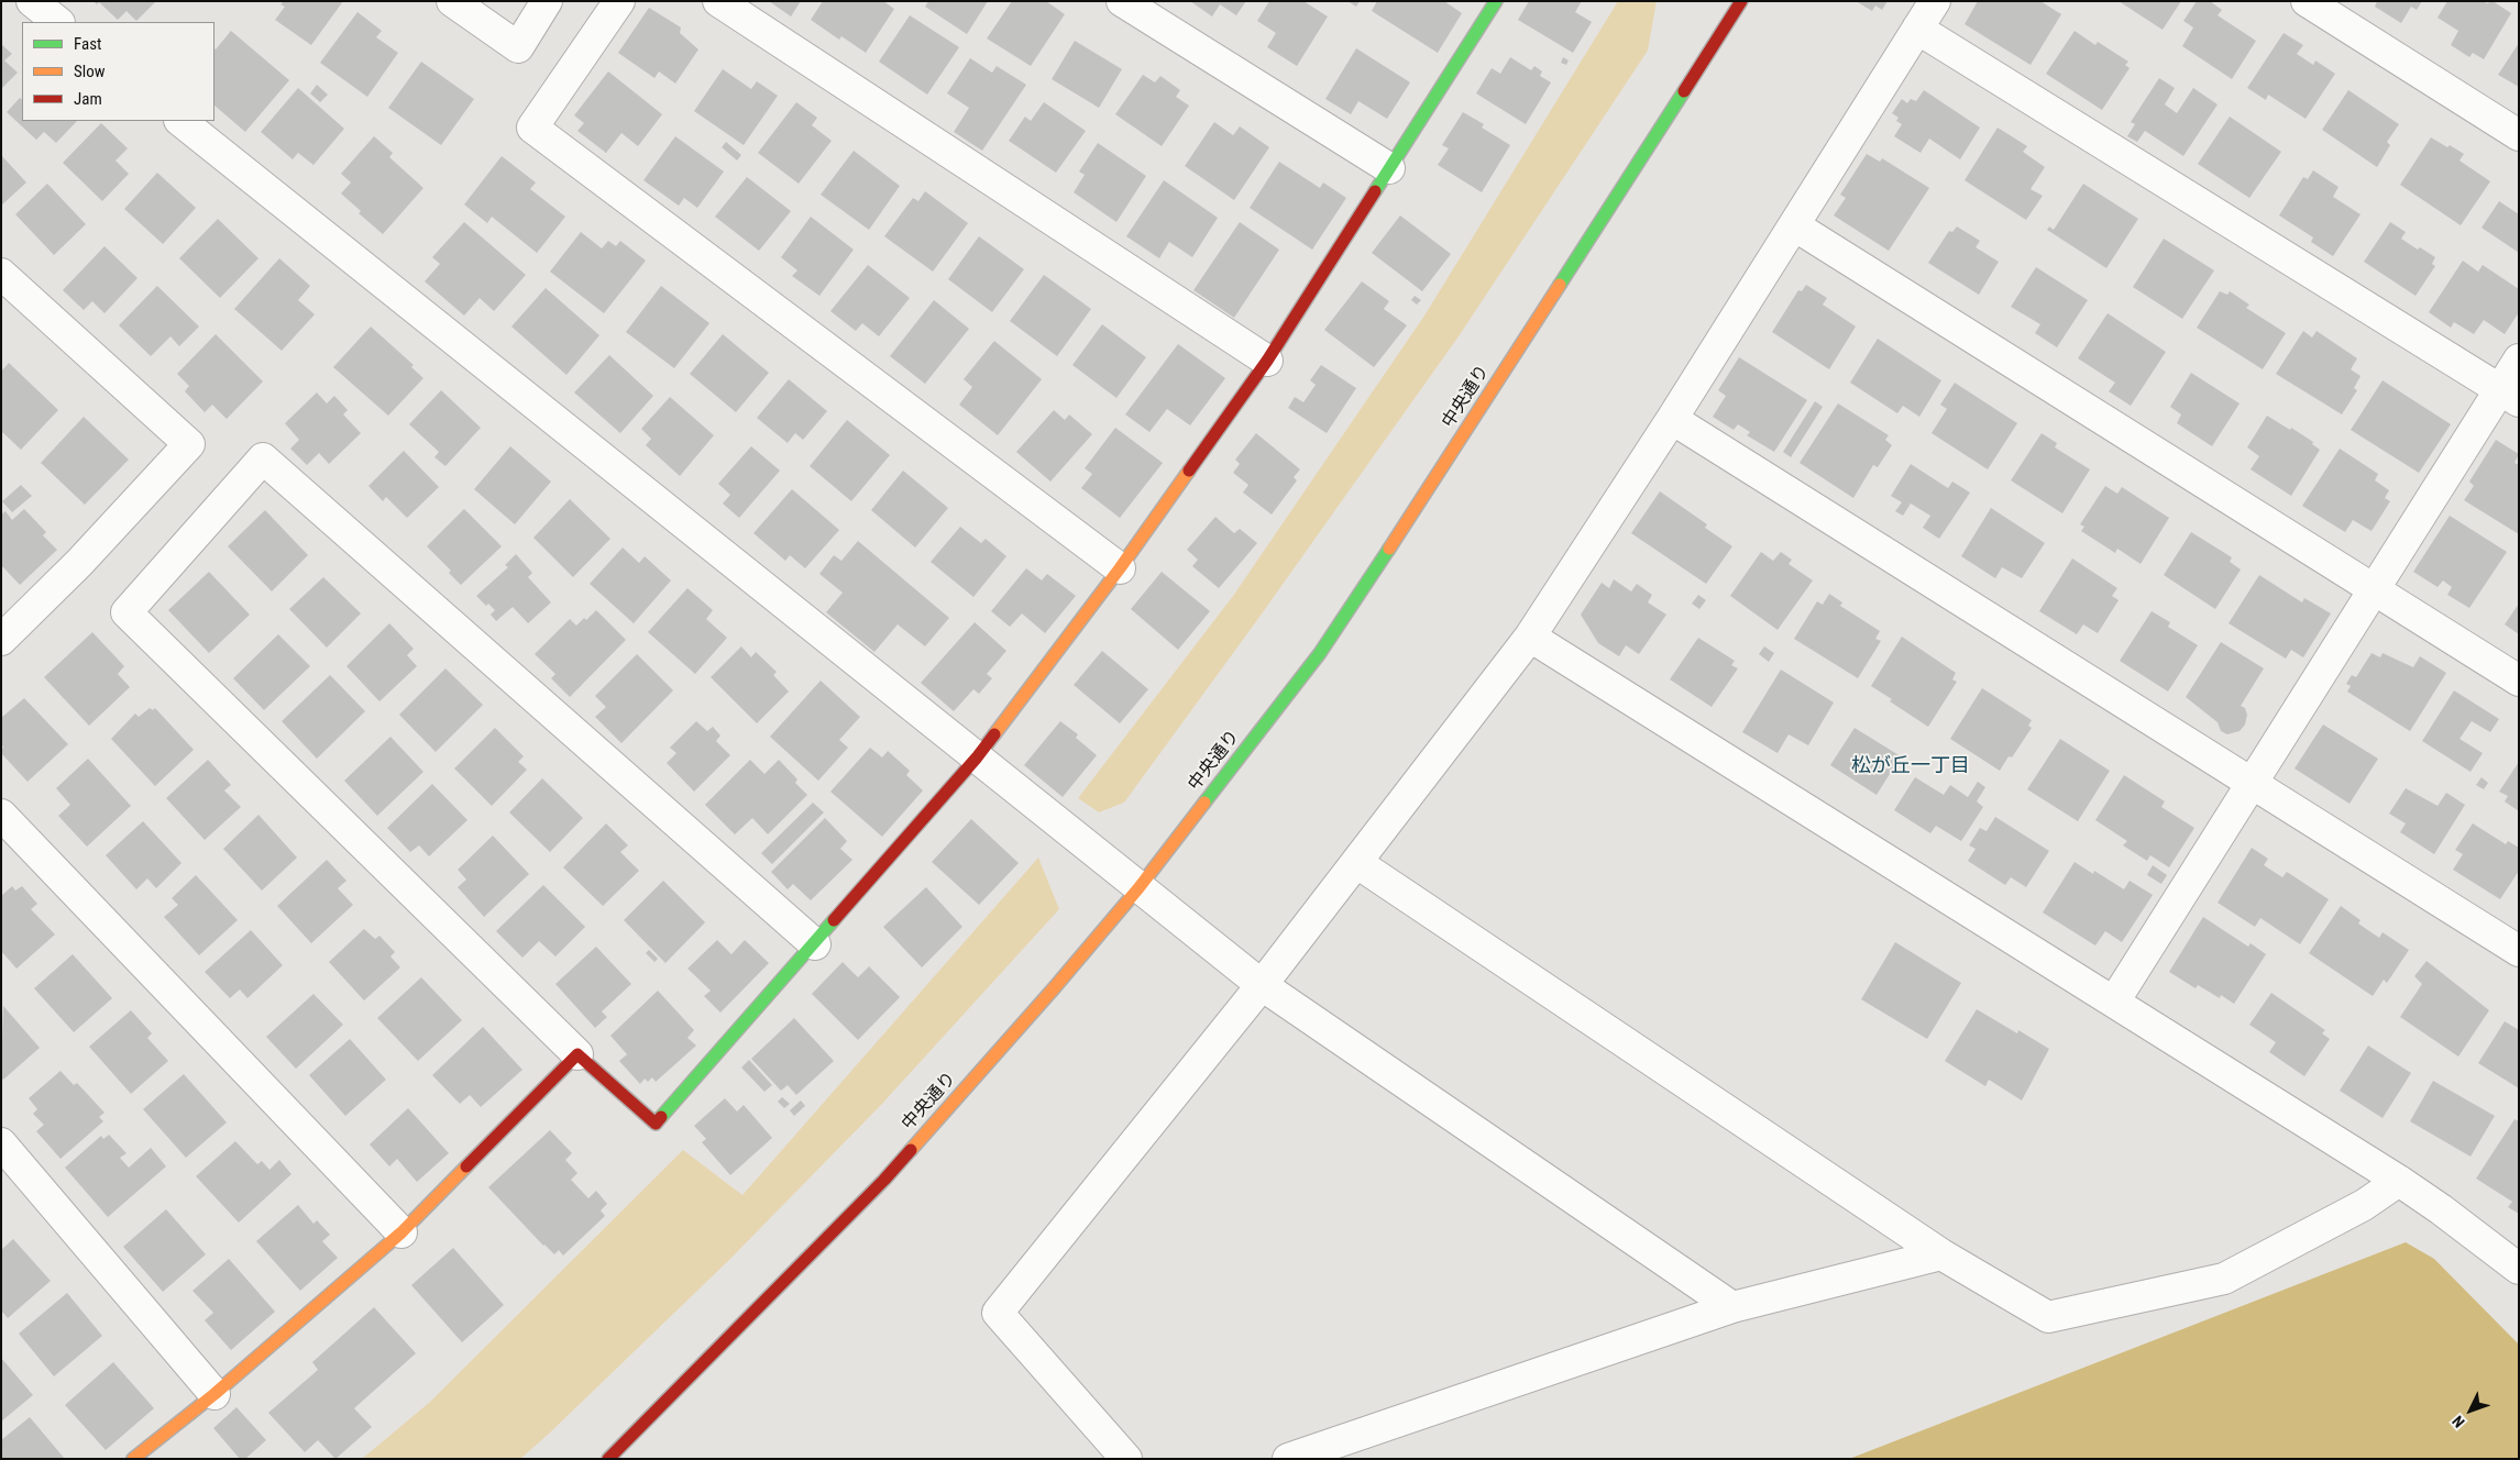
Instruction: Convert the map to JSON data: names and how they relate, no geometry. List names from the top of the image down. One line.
{"streets":{"street":["中央通り"]},"districts":["松が丘一丁目"],"legend":["Fast","Slow","Jam"],"north":"bottom left"}
